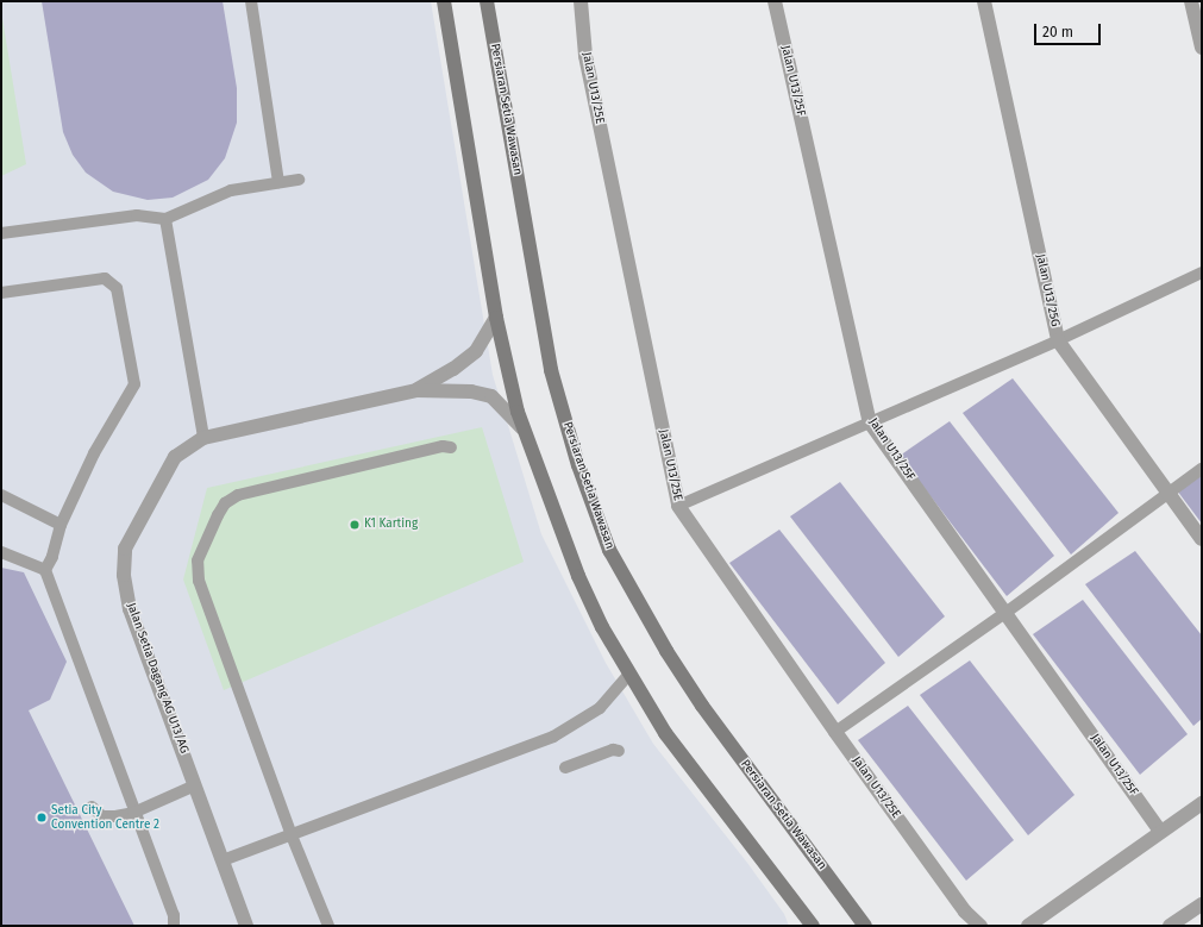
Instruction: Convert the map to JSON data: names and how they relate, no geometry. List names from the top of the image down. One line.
{"streets":{"street":["Jalan U13/25F","Jalan U13/25E","Persiaran Setia Wawasan","Jalan U13/25G","Jalan Setia Dagang AG U13/AG"]},"places":["K1 Karting","Setia City Convention Centre 2"],"scale_bar":"20 m"}
